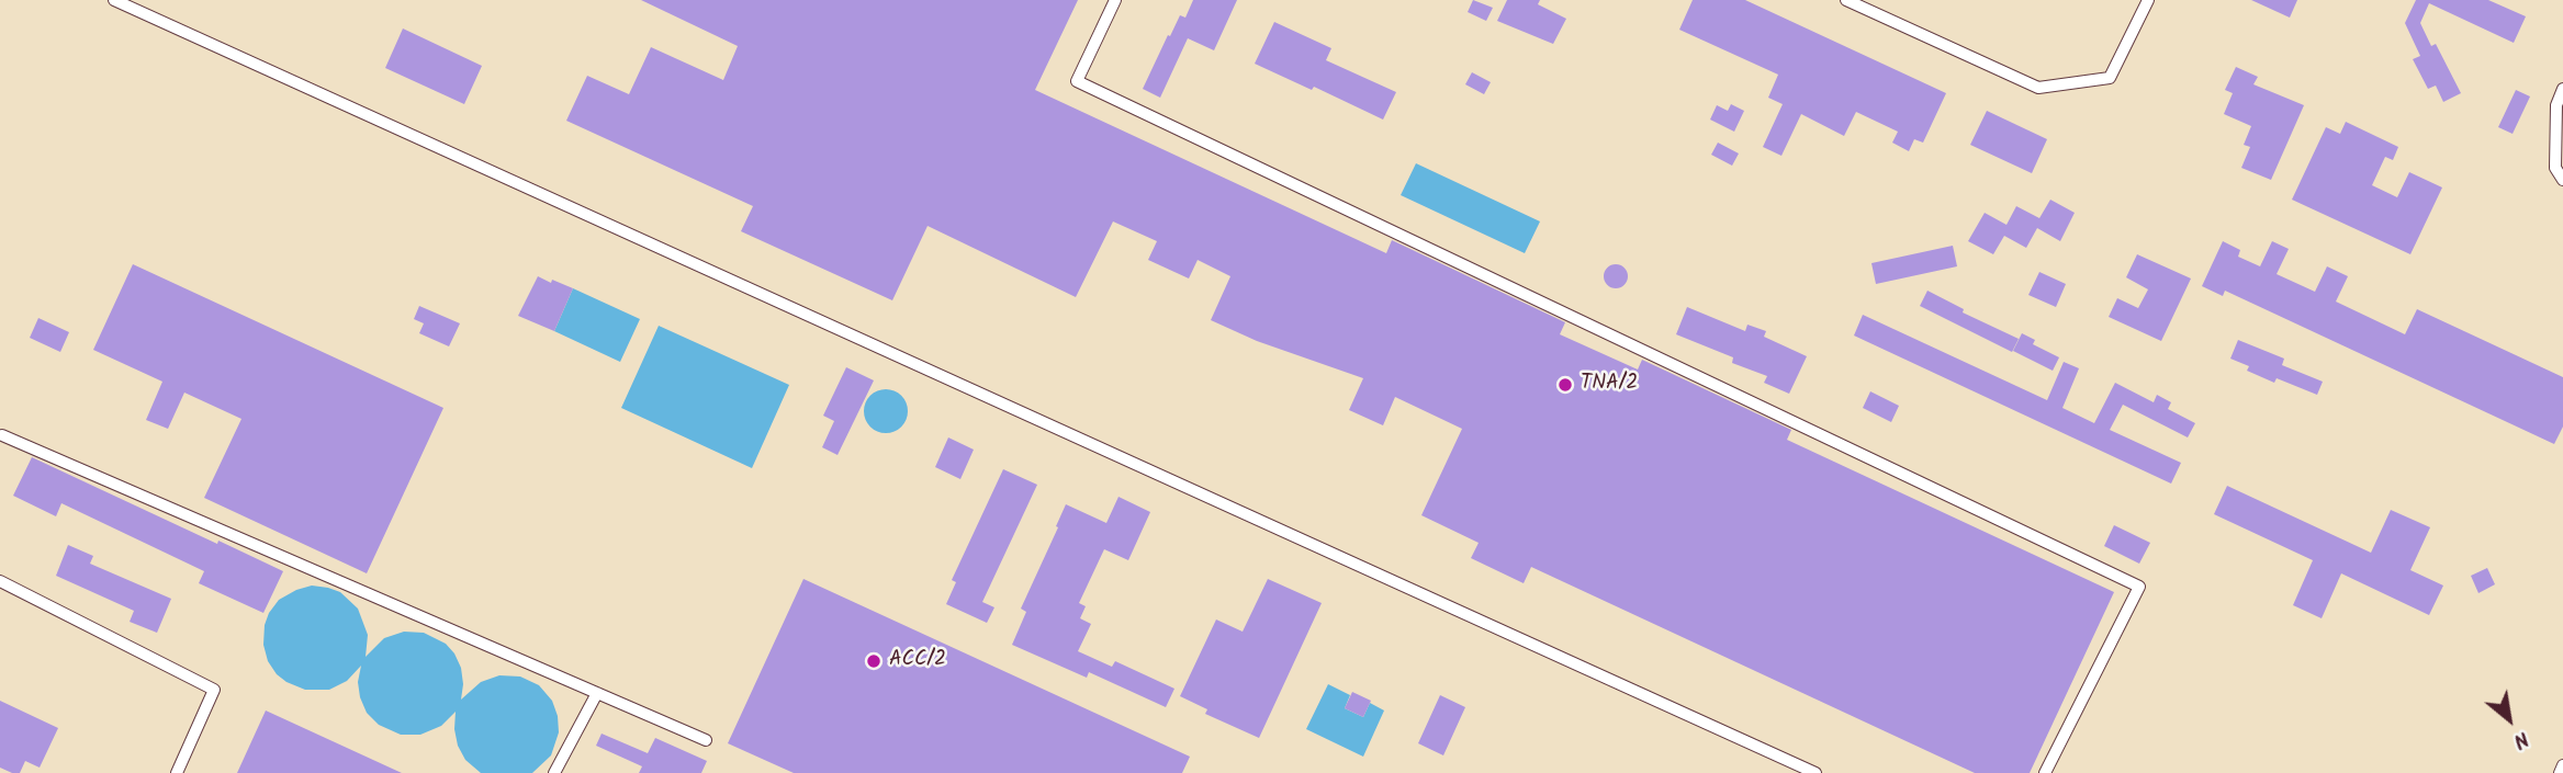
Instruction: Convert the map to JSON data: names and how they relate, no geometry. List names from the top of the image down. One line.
{"places":["TNA/2","ACC/2"],"north":"bottom right"}
